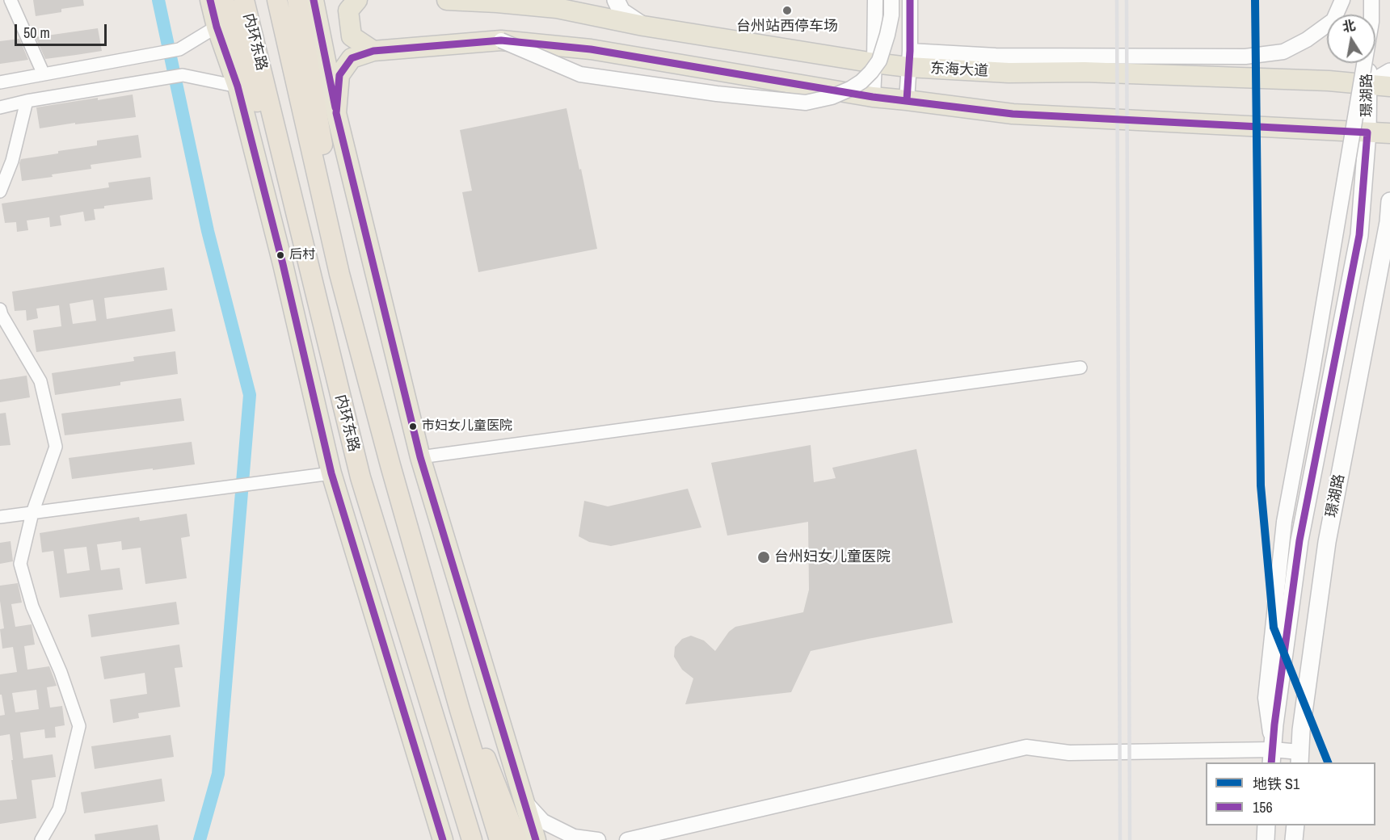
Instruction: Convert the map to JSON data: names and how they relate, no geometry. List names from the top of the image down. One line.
{"streets":{"highway":["内环东路"],"main road":["东海大道","璟湖路"]},"crossings":[["东海大道","璟湖路"]],"places":["台州站西停车场","后村","市妇女儿童医院","台州妇女儿童医院"],"lines":["metro line S1","transit line 156"],"legend":["地铁 S1","156"],"scale_bar":"50 m","north":"top"}
